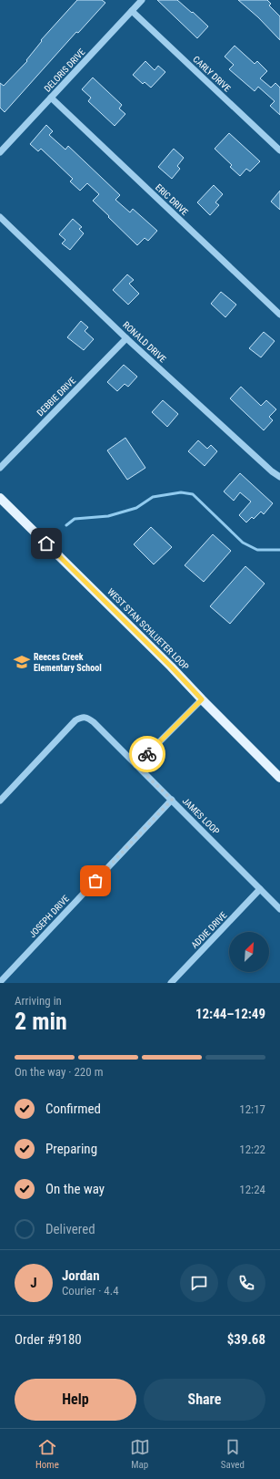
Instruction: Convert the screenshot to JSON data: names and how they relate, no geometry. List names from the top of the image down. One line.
{"streets":{"main road":["WEST STAN SCHLUETER LOOP"],"street":["DELORIS DRIVE","CARLY DRIVE","ERIC DRIVE","RONALD DRIVE","DEBBIE DRIVE","JAMES LOOP","JOSEPH DRIVE","ADDIE DRIVE"]},"crossings":[["DELORIS DRIVE","CARLY DRIVE"],["DELORIS DRIVE","ERIC DRIVE"],["RONALD DRIVE","DEBBIE DRIVE"],["JAMES LOOP","JOSEPH DRIVE"],["JAMES LOOP","ADDIE DRIVE"]],"places":{"school or university":["Reeces Creek Elementary School"]},"north":"top right","page":{"heading":["2 min","Arriving in","12:44–12:49"],"panel":["Jordan","Courier · 4.4","Order #9180","$39.68"],"bar":"On the way · 220 m","list":[["Confirmed","12:17"],["Preparing","12:22"],["On the way","12:24"],"Delivered"],"round":"J","buttons":["Help","Share"],"tabs":["Home","Map","Saved"]}}
